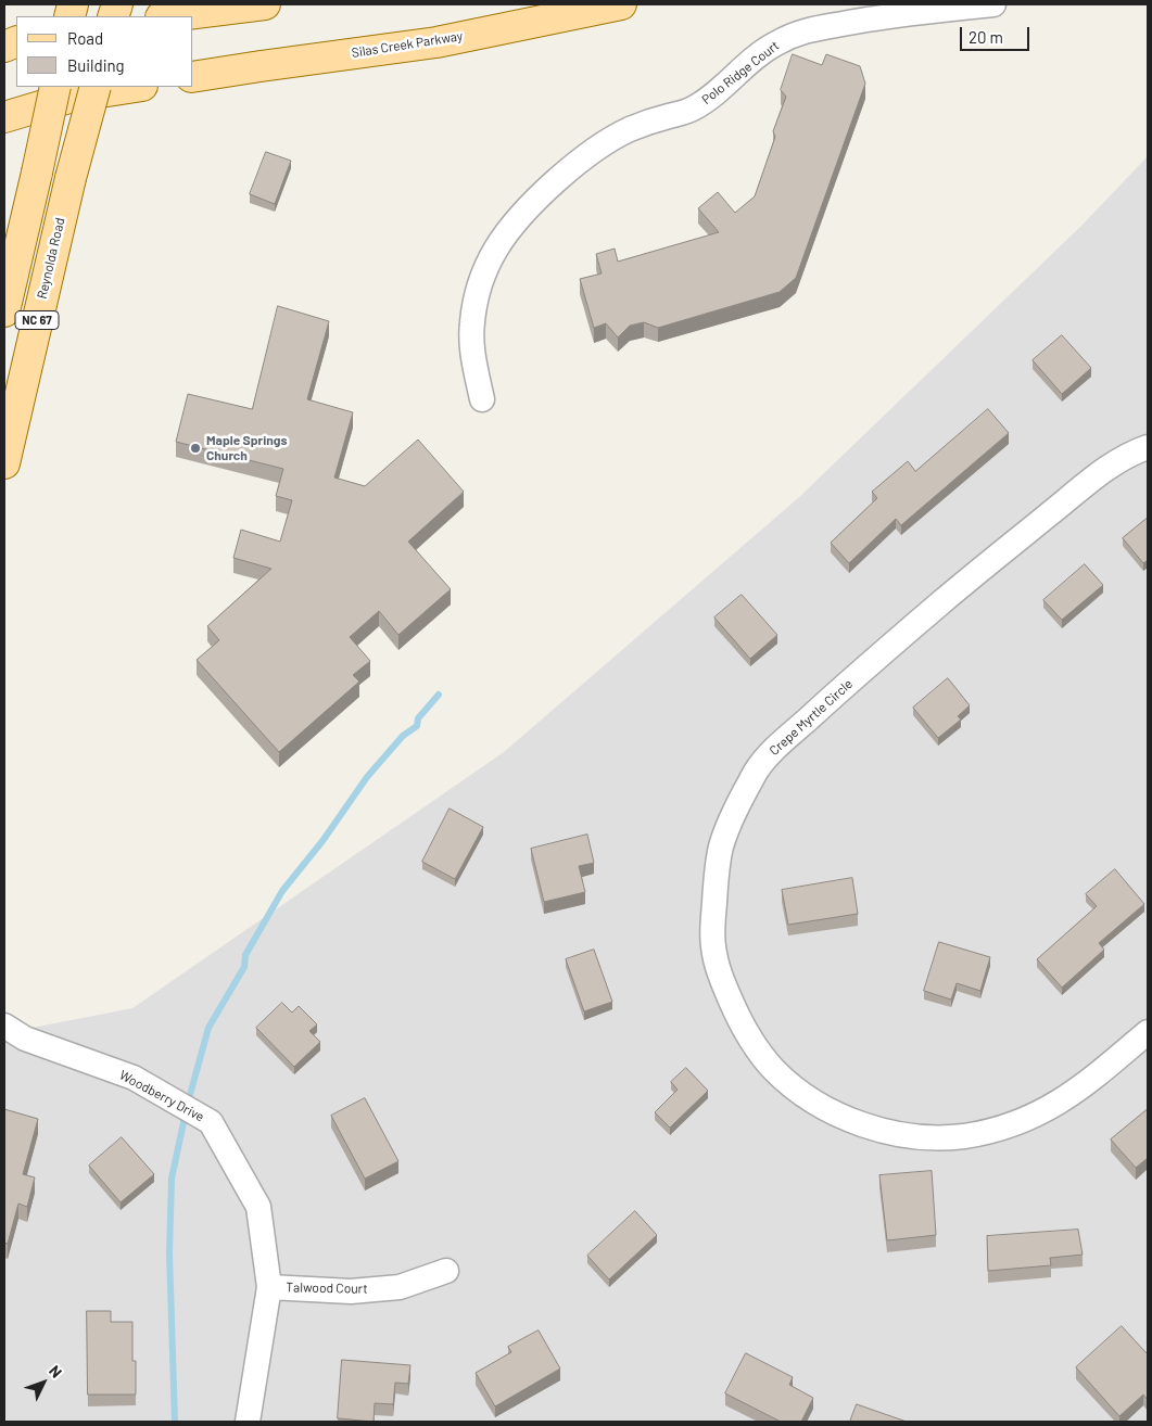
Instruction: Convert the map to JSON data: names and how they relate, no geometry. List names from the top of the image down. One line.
{"streets":{"main road":["Silas Creek Parkway","Reynolda Road","NC 67"],"street":["Polo Ridge Court","Crepe Myrtle Circle","Woodberry Drive","Talwood Court"]},"crossings":[["Woodberry Drive","Talwood Court"]],"places":["Maple Springs Church"],"legend":["Road","Building"],"scale_bar":"20 m","north":"top right"}
